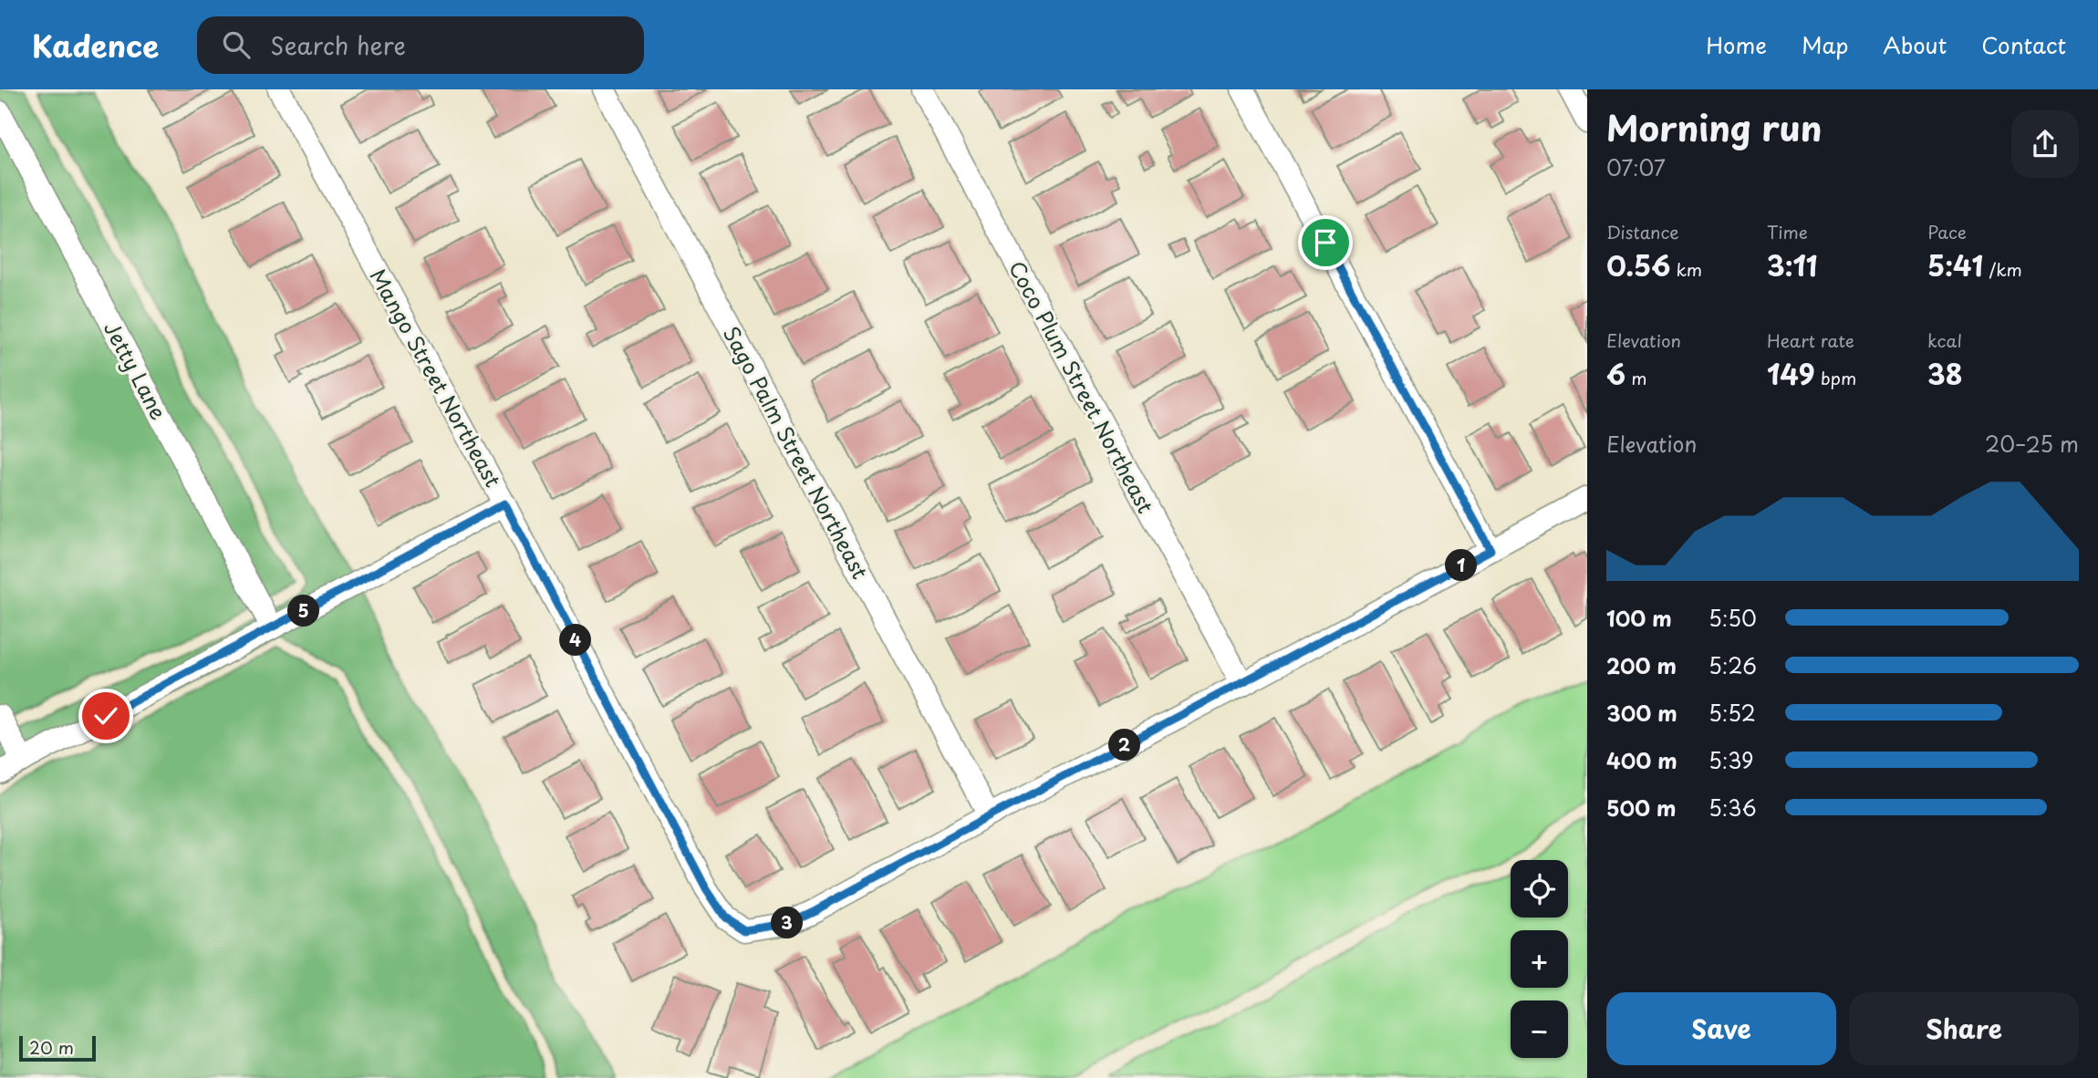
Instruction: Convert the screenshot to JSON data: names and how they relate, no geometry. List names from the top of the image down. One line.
{"streets":{"street":["Jetty Lane","Mango Street Northeast","Coco Plum Street Northeast","Sago Palm Street Northeast"]},"crossings":[["Mango Street Northeast","Sago Palm Street Northeast"]],"scale_bar":"20 m","page":{"header":"Kadence","search":"Search here","nav":["Home","Map","About","Contact"],"heading":["Morning run","07:07"],"stats":[["Distance","0.56 km"],["Time","3:11"],["Pace","5:41 /km"],["Elevation","6 m"],["Heart rate","149 bpm"],["kcal","38"]],"chart":["Elevation","20–25 m"],"pins":["1","5","4","2","3"],"list":[{"name":"100 m","note":"5:50"},{"name":"200 m","note":"5:26"},{"name":"300 m","note":"5:52"},{"name":"400 m","note":"5:39"},{"name":"500 m","note":"5:36"}],"map_buttons":["+","−"],"buttons":["Save","Share"],"scale":"20 m"}}
